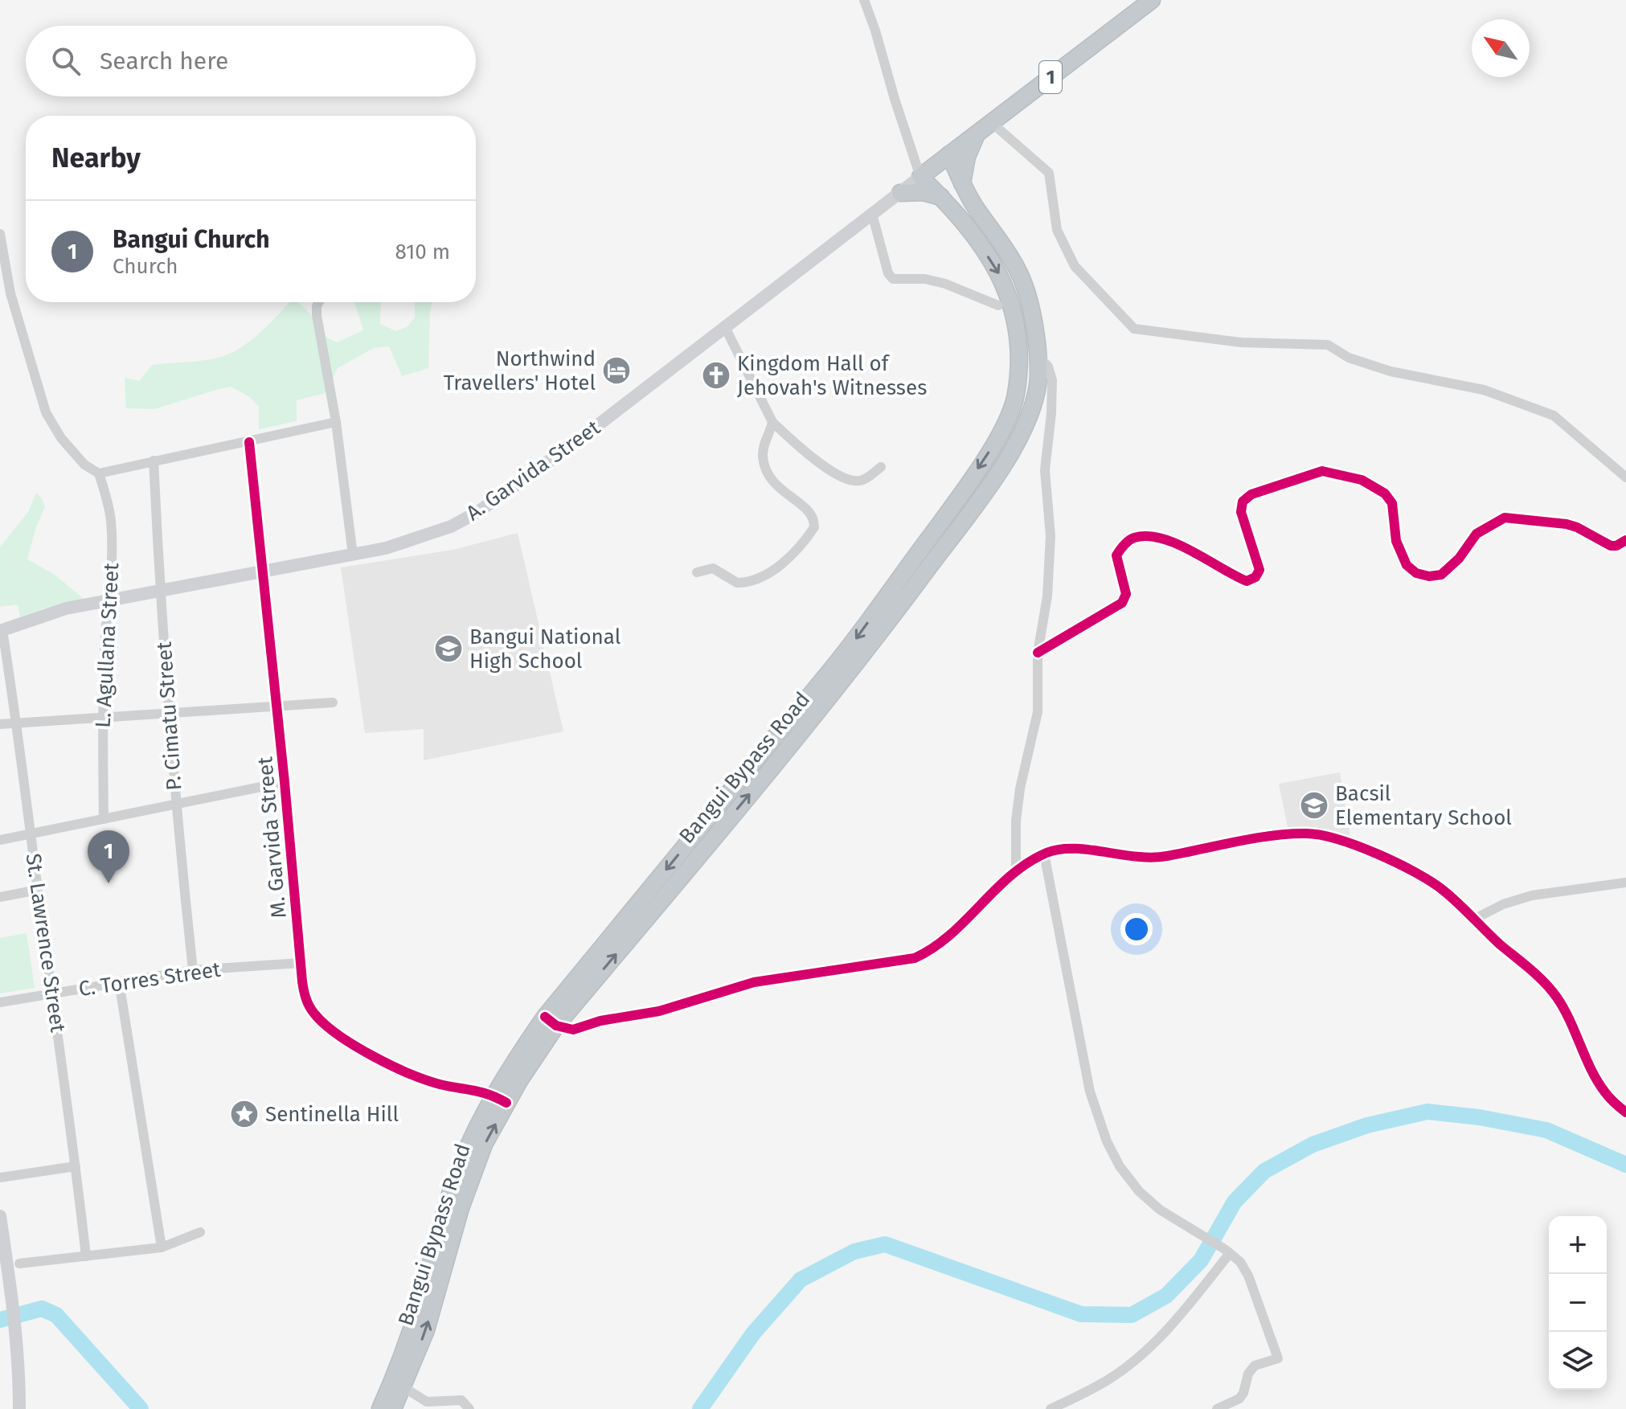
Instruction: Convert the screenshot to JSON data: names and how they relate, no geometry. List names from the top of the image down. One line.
{"streets":{"highway":["1","Bangui Bypass Road"],"main road":["A. Garvida Street"],"street":["L. Agullana Street","P. Cimatu Street","M. Garvida Street","St. Lawrence Street","C. Torres Street"]},"crossings":[["1","A. Garvida Street"],["1","Bangui Bypass Road"],["A. Garvida Street","L. Agullana Street"],["A. Garvida Street","P. Cimatu Street"],["A. Garvida Street","Bangui Bypass Road"],["A. Garvida Street","M. Garvida Street"],["A. Garvida Street","St. Lawrence Street"],["P. Cimatu Street","C. Torres Street"],["Bangui Bypass Road","M. Garvida Street"],["M. Garvida Street","C. Torres Street"],["St. Lawrence Street","C. Torres Street"]],"places":{"hotel":["Northwind Travellers' Hotel"],"church":["Kingdom Hall of Jehovah's Witnesses"],"school or university":["Bangui National High School","Bacsil Elementary School"],"place":["Sentinella Hill"]},"north":"top left","page":{"search":"Search here","heading":"Nearby","list":[{"mark":"1","name":"Bangui Church","note":"Church","value":"810 m"}],"pins":"1","map_buttons":["+","−"]}}
